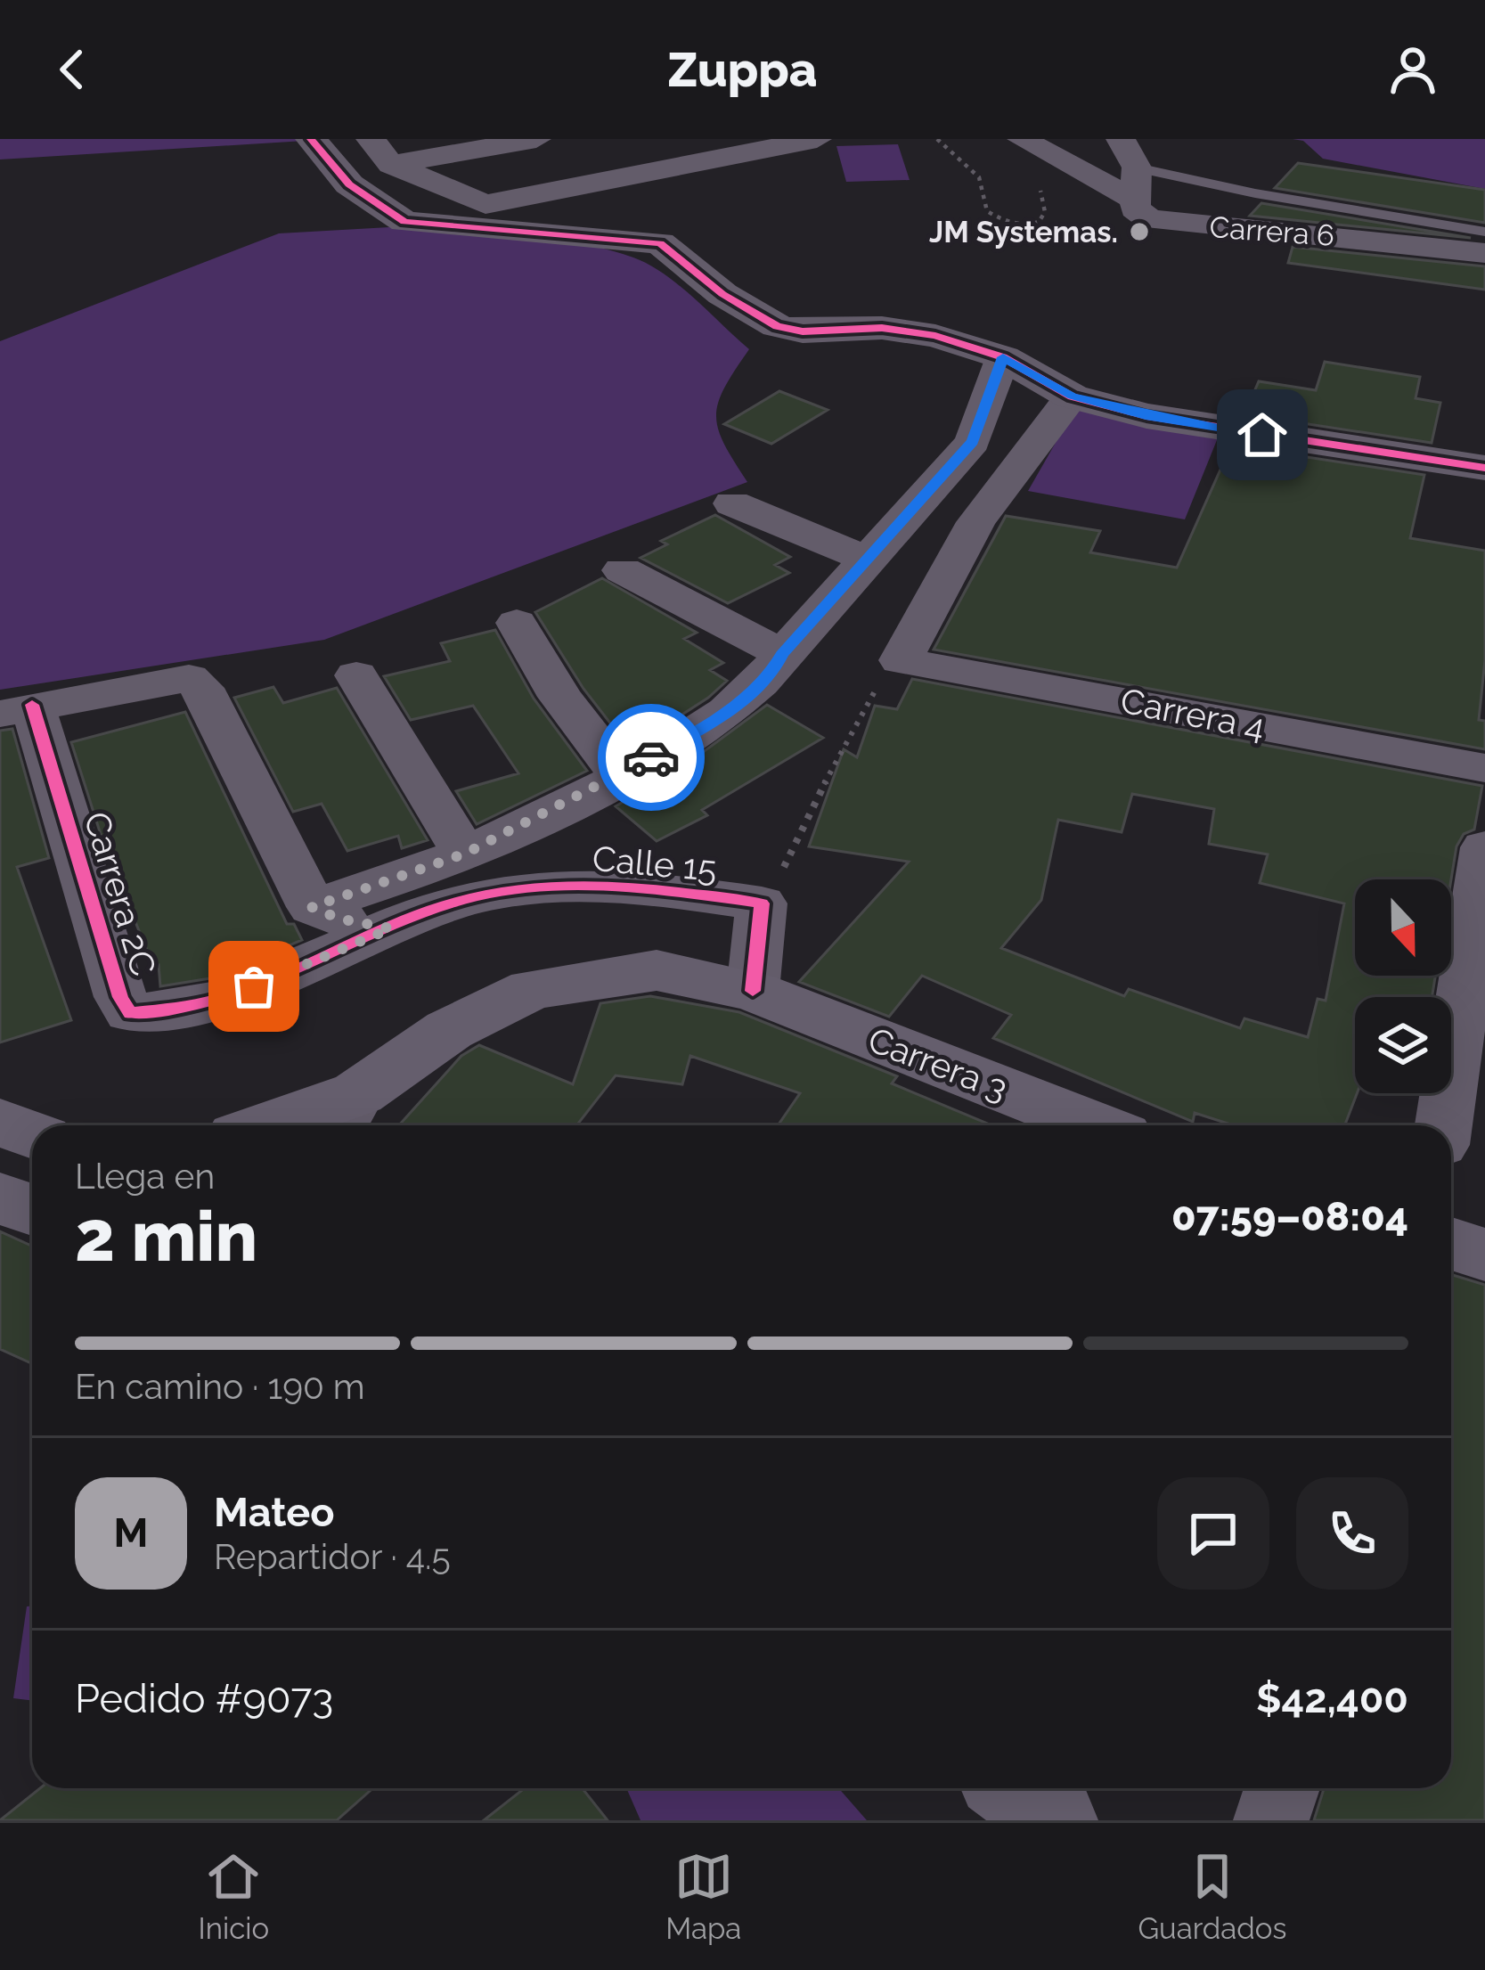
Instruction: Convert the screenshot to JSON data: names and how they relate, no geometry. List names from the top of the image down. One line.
{"streets":{"main road":["Carrera 3"],"street":["Carrera 6","Carrera 4","Calle 15","Carrera 2C"]},"crossings":[["Carrera 4","Calle 15"],["Calle 15","Carrera 2C"],["Calle 15","Carrera 3"]],"places":["JM Systemas."],"north":"bottom","page":{"header":"Zuppa","heading":["2 min","Llega en","07:59–08:04"],"panel":["Mateo","Repartidor · 4.5","Pedido #9073","$42,400"],"bar":"En camino · 190 m","round":"M","tabs":["Inicio","Mapa","Guardados"]}}
